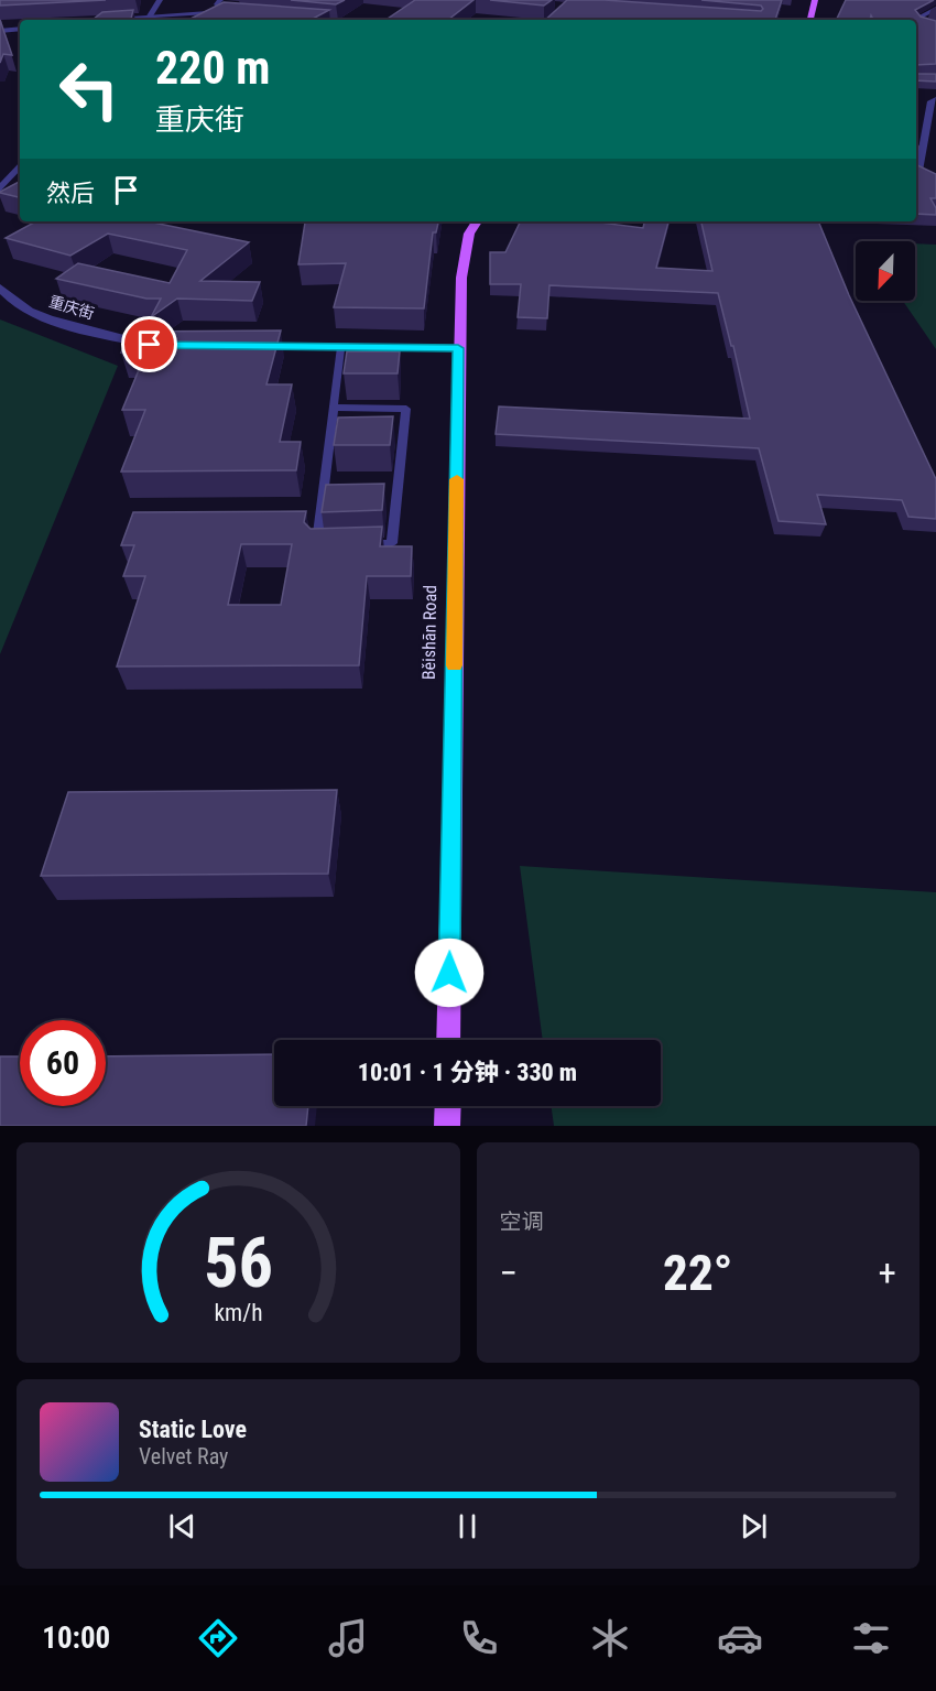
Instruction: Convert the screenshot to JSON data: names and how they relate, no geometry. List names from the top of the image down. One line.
{"streets":{"main road":["Běishān Road"],"street":["重庆街"]},"north":"bottom left","page":{"turn":["220 m","重庆街"],"then":"然后","limit":"60","trip":"10:01 · 1 分钟 · 330 m","tile":"空调","heat":["−","22°","+"],"song":["Static Love","Velvet Ray"],"tabs":"10:00","gauge":["56","km/h"]}}
